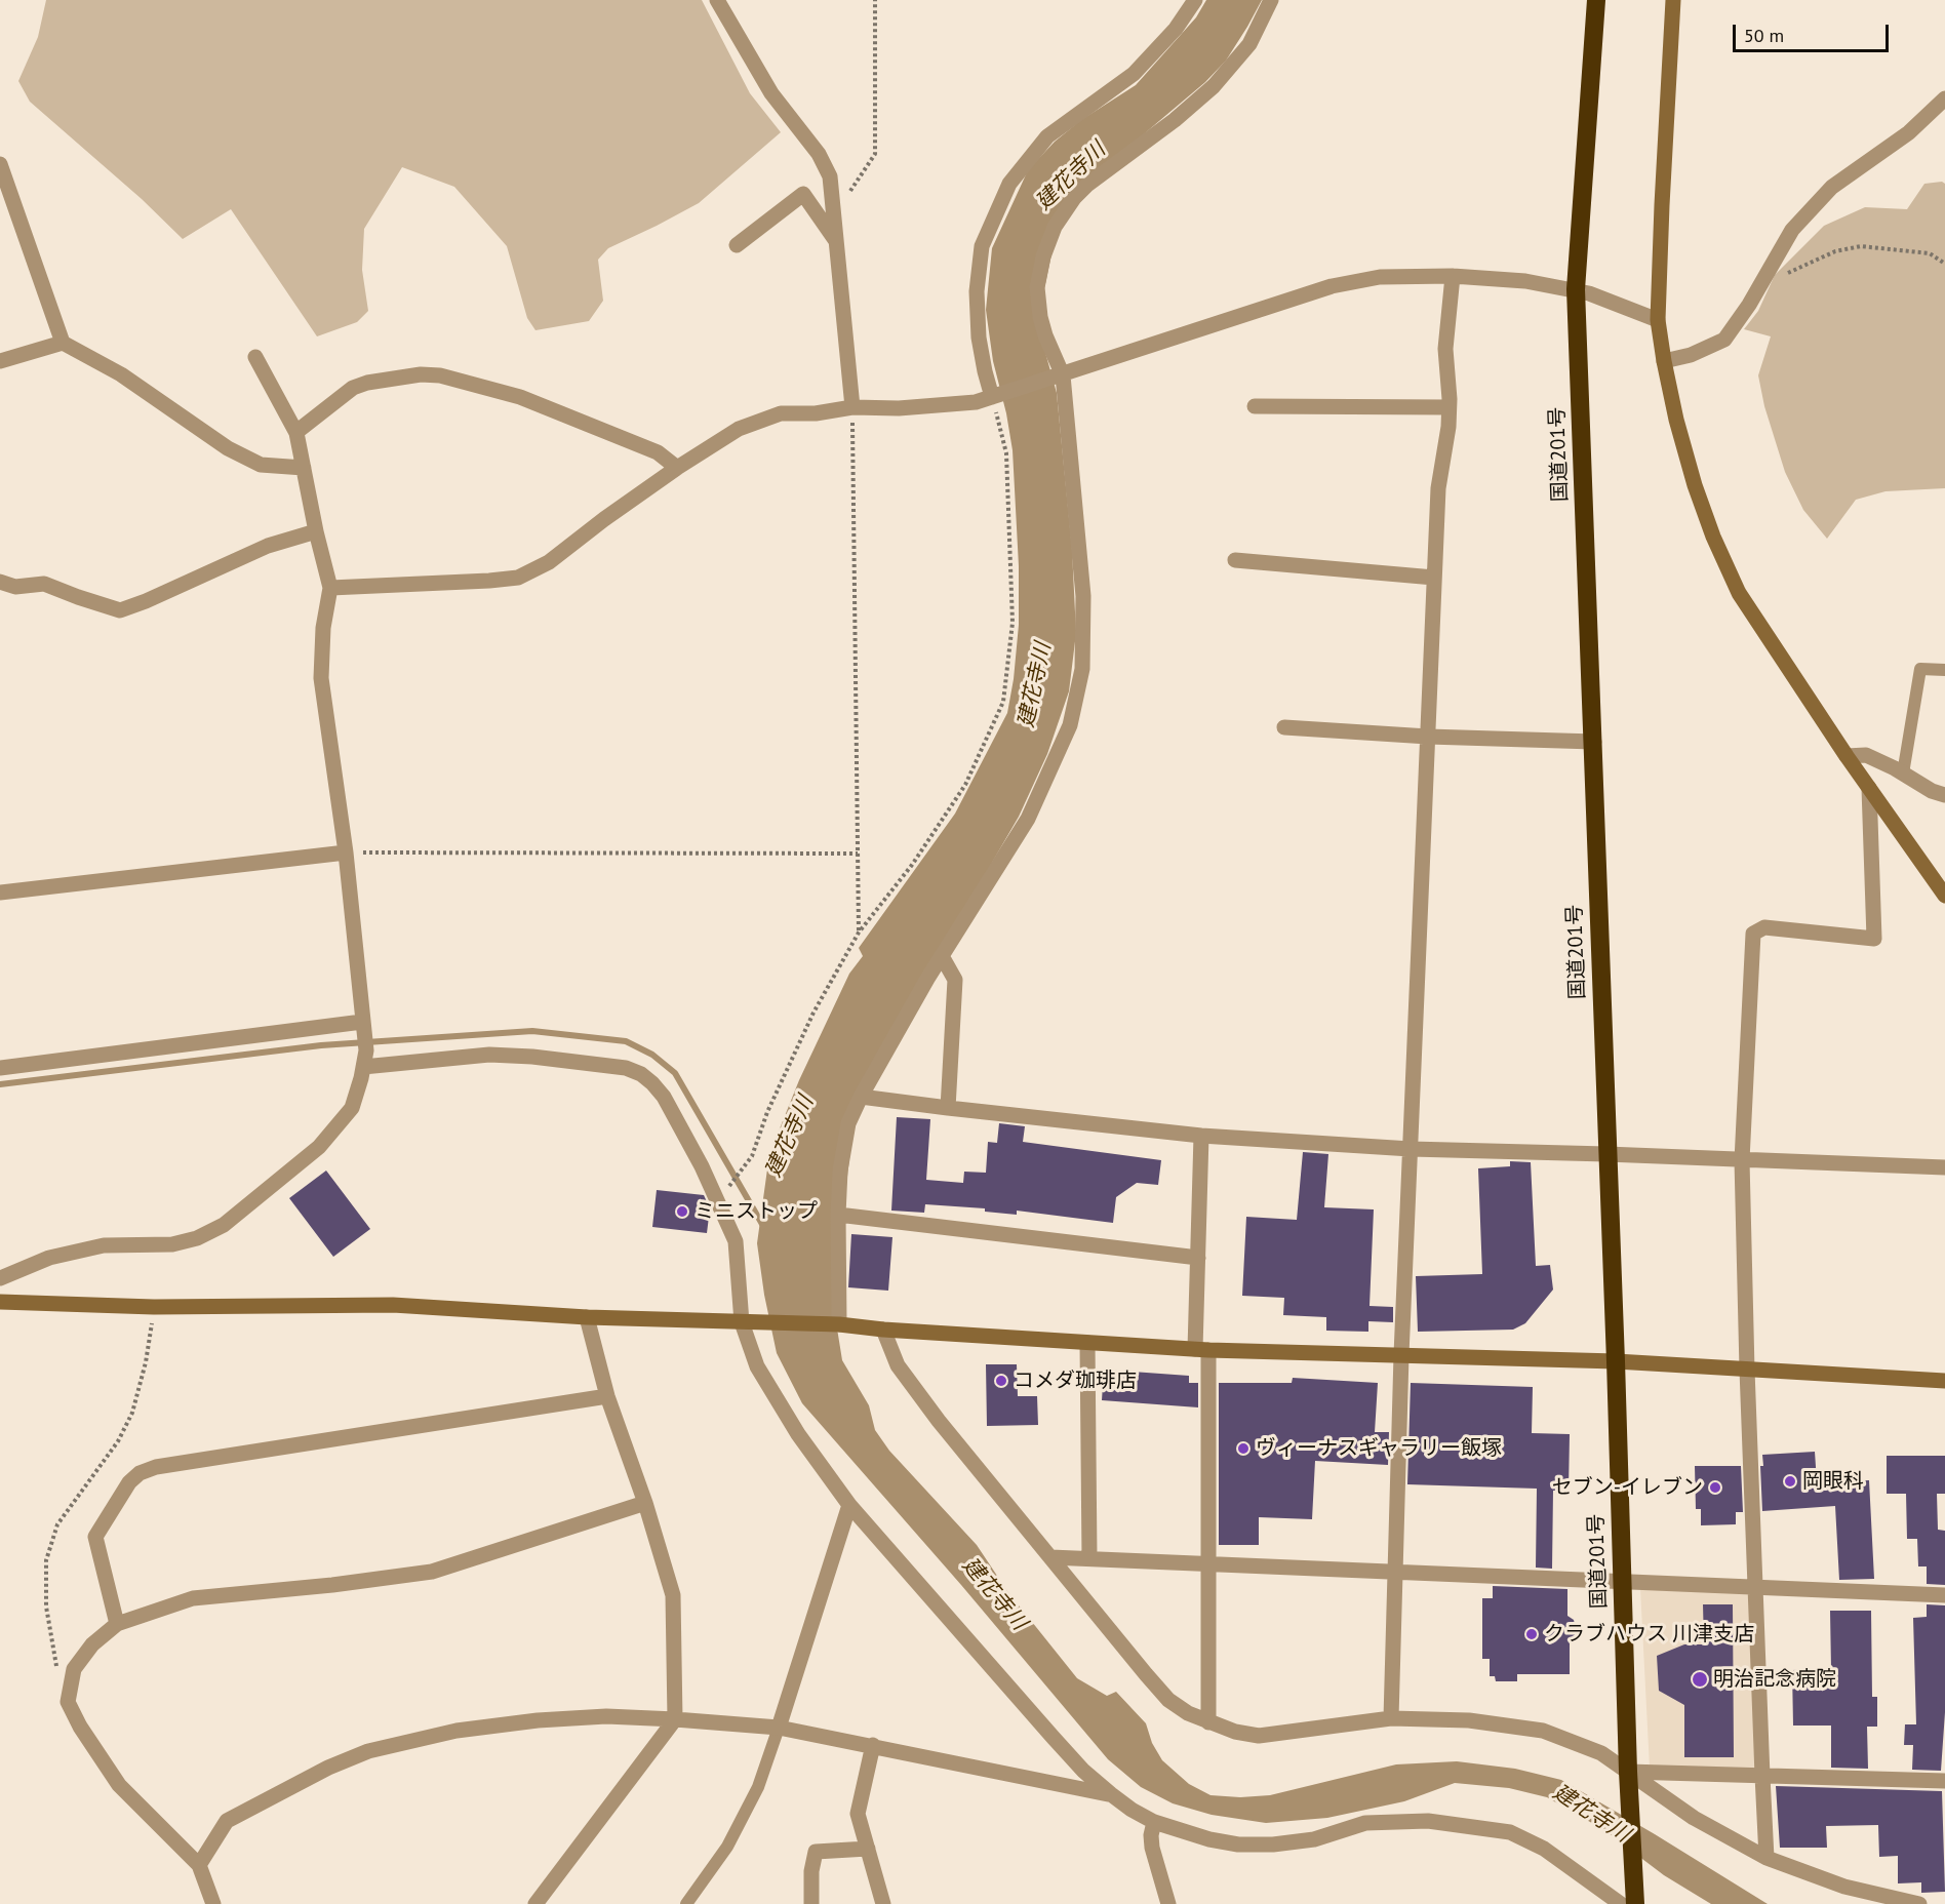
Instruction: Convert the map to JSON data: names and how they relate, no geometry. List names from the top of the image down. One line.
{"streets":{"highway":["国道201号"]},"water":["建花寺川"],"places":["ミニストップ","コメダ珈琲店","ヴィーナスギャラリー飯塚","岡眼科","セブン-イレブン","クラブハウス 川津支店","明治記念病院"],"scale_bar":"50 m"}
